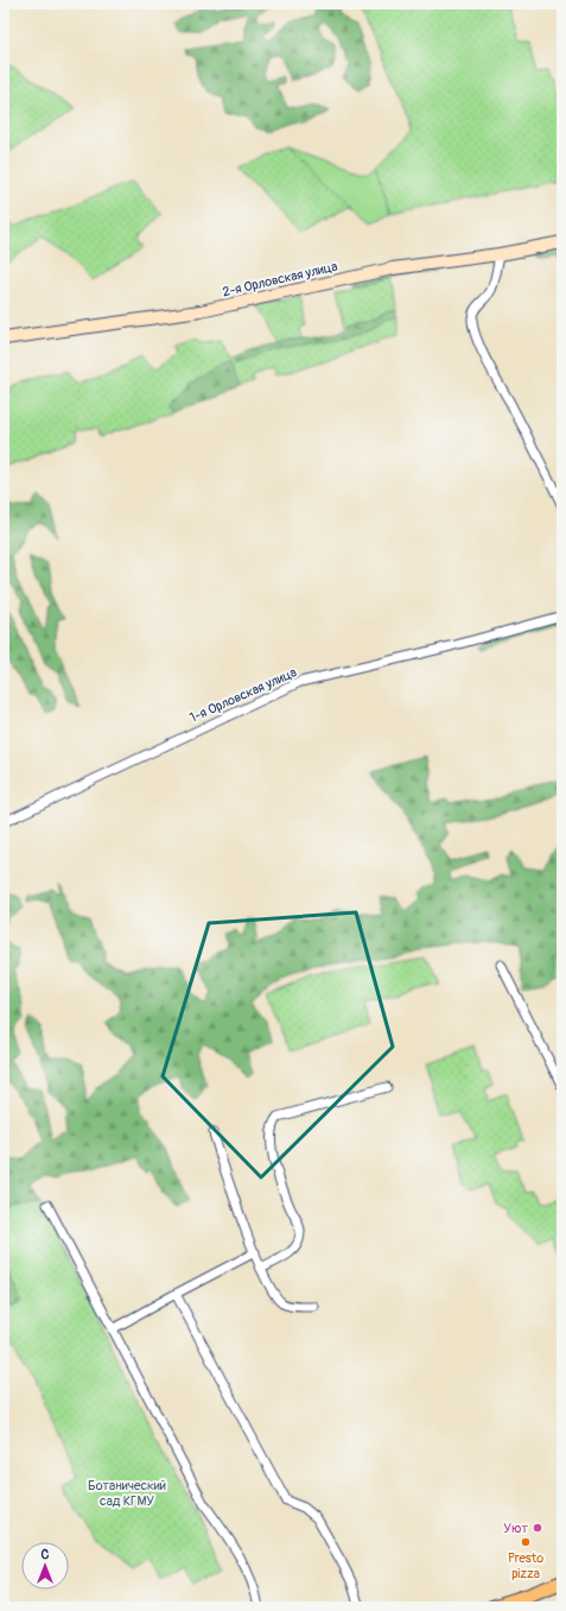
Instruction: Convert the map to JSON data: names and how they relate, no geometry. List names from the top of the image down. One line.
{"streets":{"street":["2-я Орловская улица","1-я Орловская улица"]},"parks":["Ботанический сад КГМУ"],"places":["Уют","Presto pizza"],"north":"top"}
